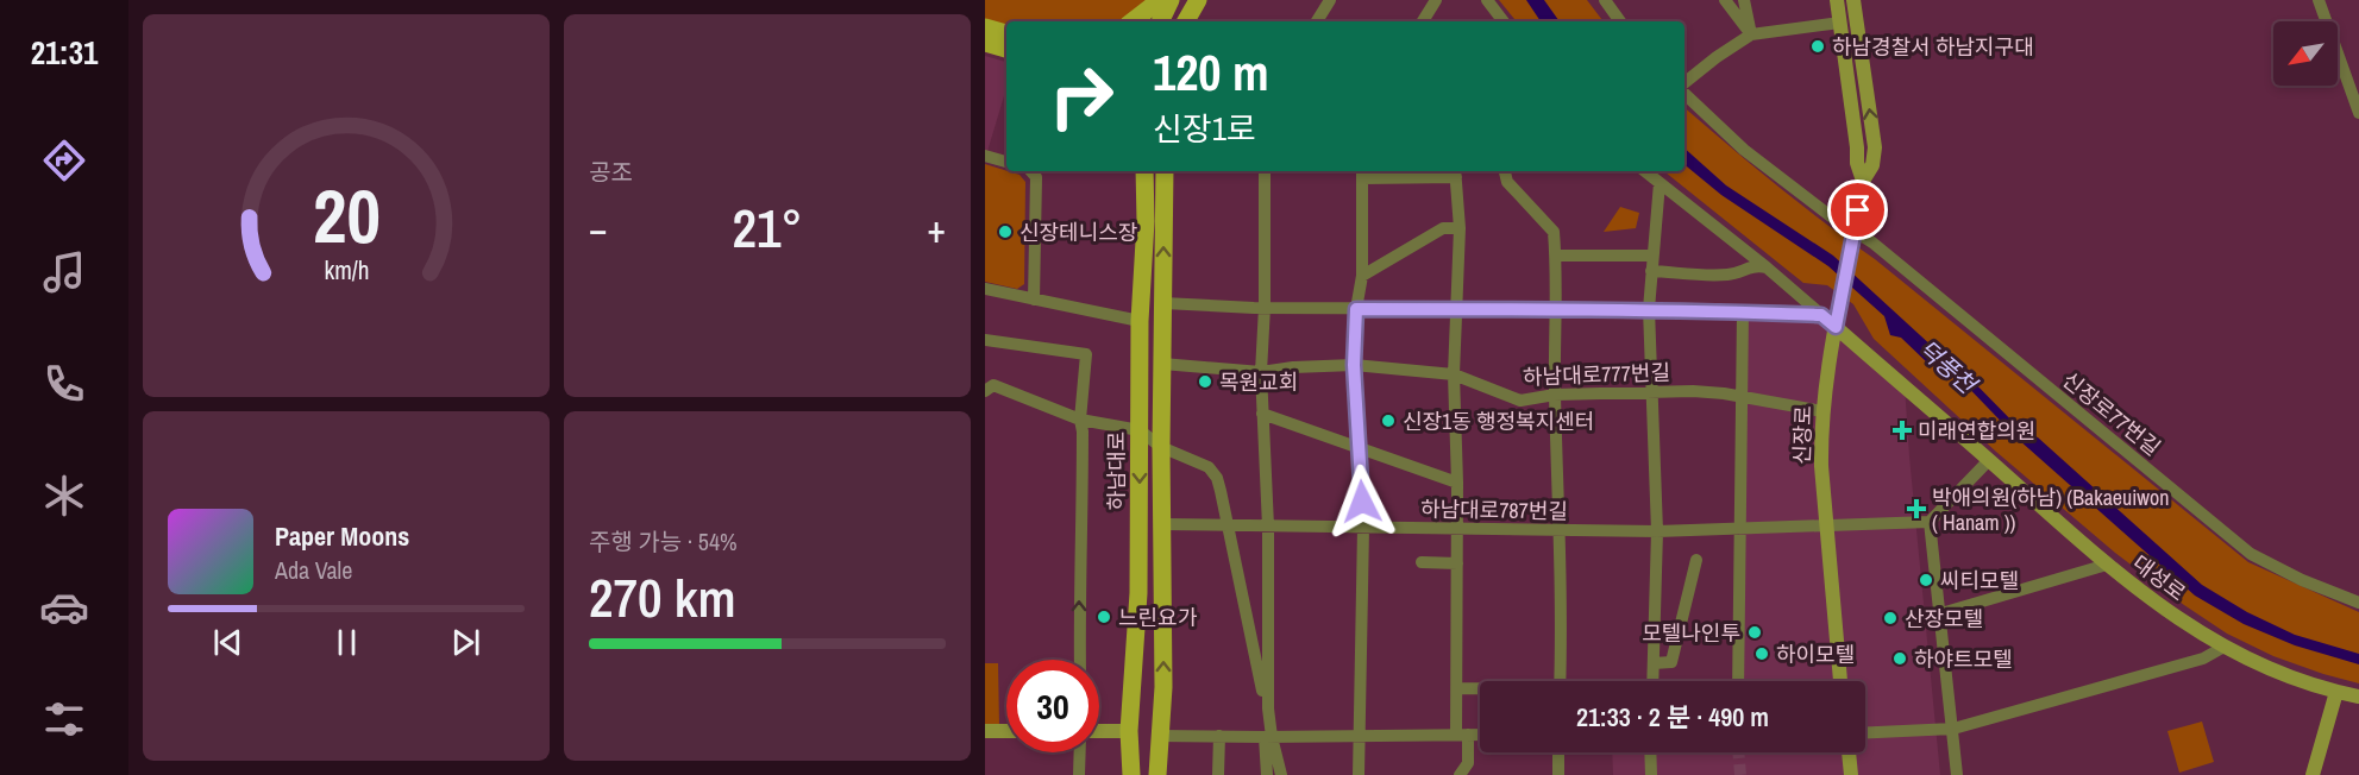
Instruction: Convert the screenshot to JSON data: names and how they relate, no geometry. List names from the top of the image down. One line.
{"streets":{"main road":["하남대로"],"street":["하남대로777번길","신장로77번길","신장로","하남대로787번길","대성로"]},"crossings":[["하남대로777번길","신장로"],["하남대로777번길","하남대로"],["신장로77번길","신장로"],["신장로","하남대로787번길"],["신장로","대성로"],["하남대로","하남대로787번길"]],"water":["덕풍천"],"places":{"other":["하남경찰서 하남지구대","신장테니스장","목원교회","신장1동 행정복지센터","씨티모텔","느린요가","산장모텔","모텔나인투","하이모텔","하야트모텔"],"health":["미래연합의원","박애의원(하남) (Bakaeuiwon ( Hanam ))"]},"north":"bottom left","page":{"tabs":"21:31","tile":["공조",["주행 가능 · 54%","270 km"]],"turn":["120 m","신장1로"],"heat":["−","21°","+"],"song":["Paper Moons","Ada Vale"],"limit":"30","trip":"21:33 · 2 분 · 490 m","gauge":["20","km/h"]}}
